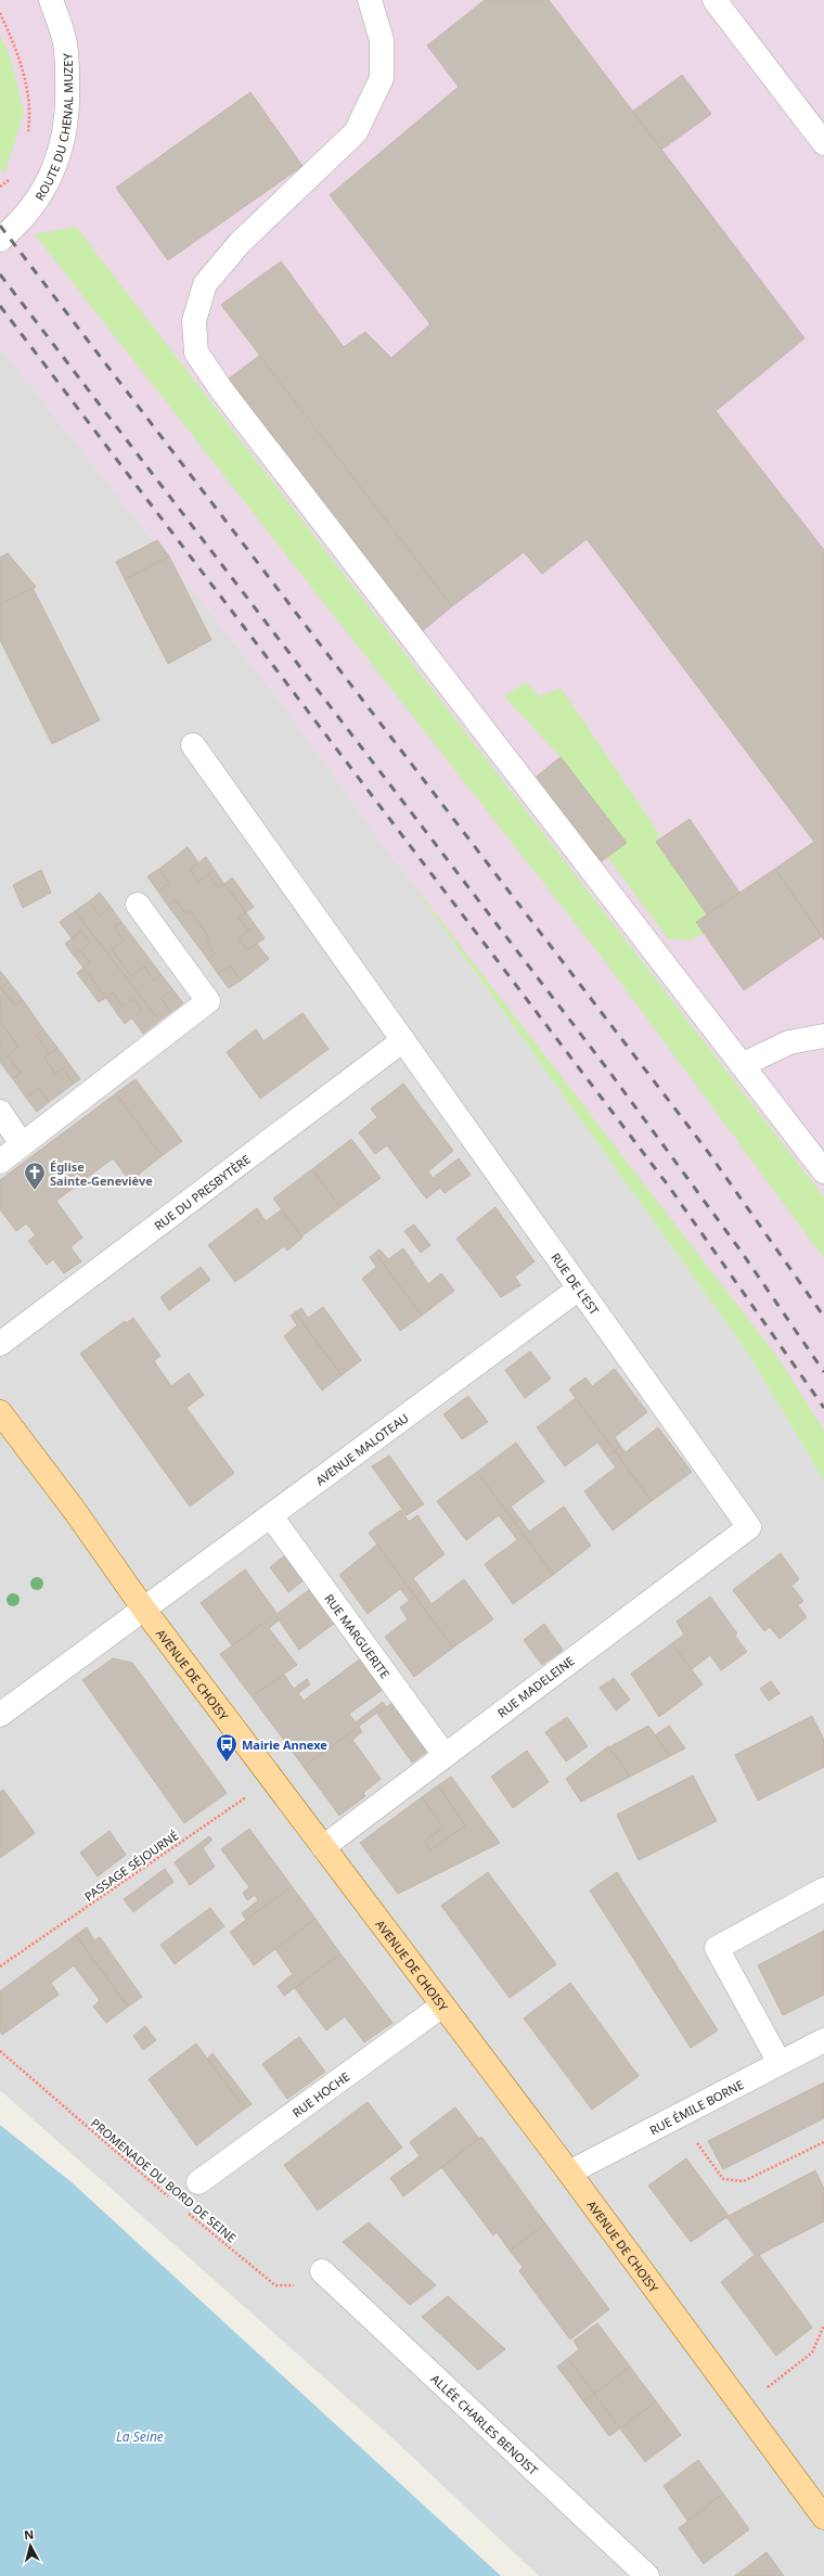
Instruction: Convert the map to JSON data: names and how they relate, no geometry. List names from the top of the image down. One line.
{"streets":{"main road":["AVENUE DE CHOISY"],"street":["ROUTE DU CHENAL MUZEY","RUE DU PRESBYTÈRE","RUE DE L'EST","AVENUE MALOTEAU","RUE MARGUERITE","RUE MADELEINE","RUE HOCHE","RUE ÉMILE BORNE","ALLÉE CHARLES BENOIST"],"path":["PASSAGE SÉJOURNÉ","PROMENADE DU BORD DE SEINE"]},"crossings":[["RUE DU PRESBYTÈRE","RUE DE L'EST"],["RUE DE L'EST","AVENUE MALOTEAU"],["RUE DE L'EST","RUE MADELEINE"],["AVENUE MALOTEAU","RUE MARGUERITE"],["AVENUE MALOTEAU","AVENUE DE CHOISY"],["RUE MARGUERITE","RUE MADELEINE"],["AVENUE DE CHOISY","RUE MADELEINE"],["AVENUE DE CHOISY","PASSAGE SÉJOURNÉ"],["AVENUE DE CHOISY","RUE HOCHE"],["AVENUE DE CHOISY","RUE ÉMILE BORNE"],["PROMENADE DU BORD DE SEINE","ALLÉE CHARLES BENOIST"]],"water":["La Seine"],"places":{"church":["Église Sainte-Geneviève"],"bus stop":["Mairie Annexe"]},"north":"top"}
